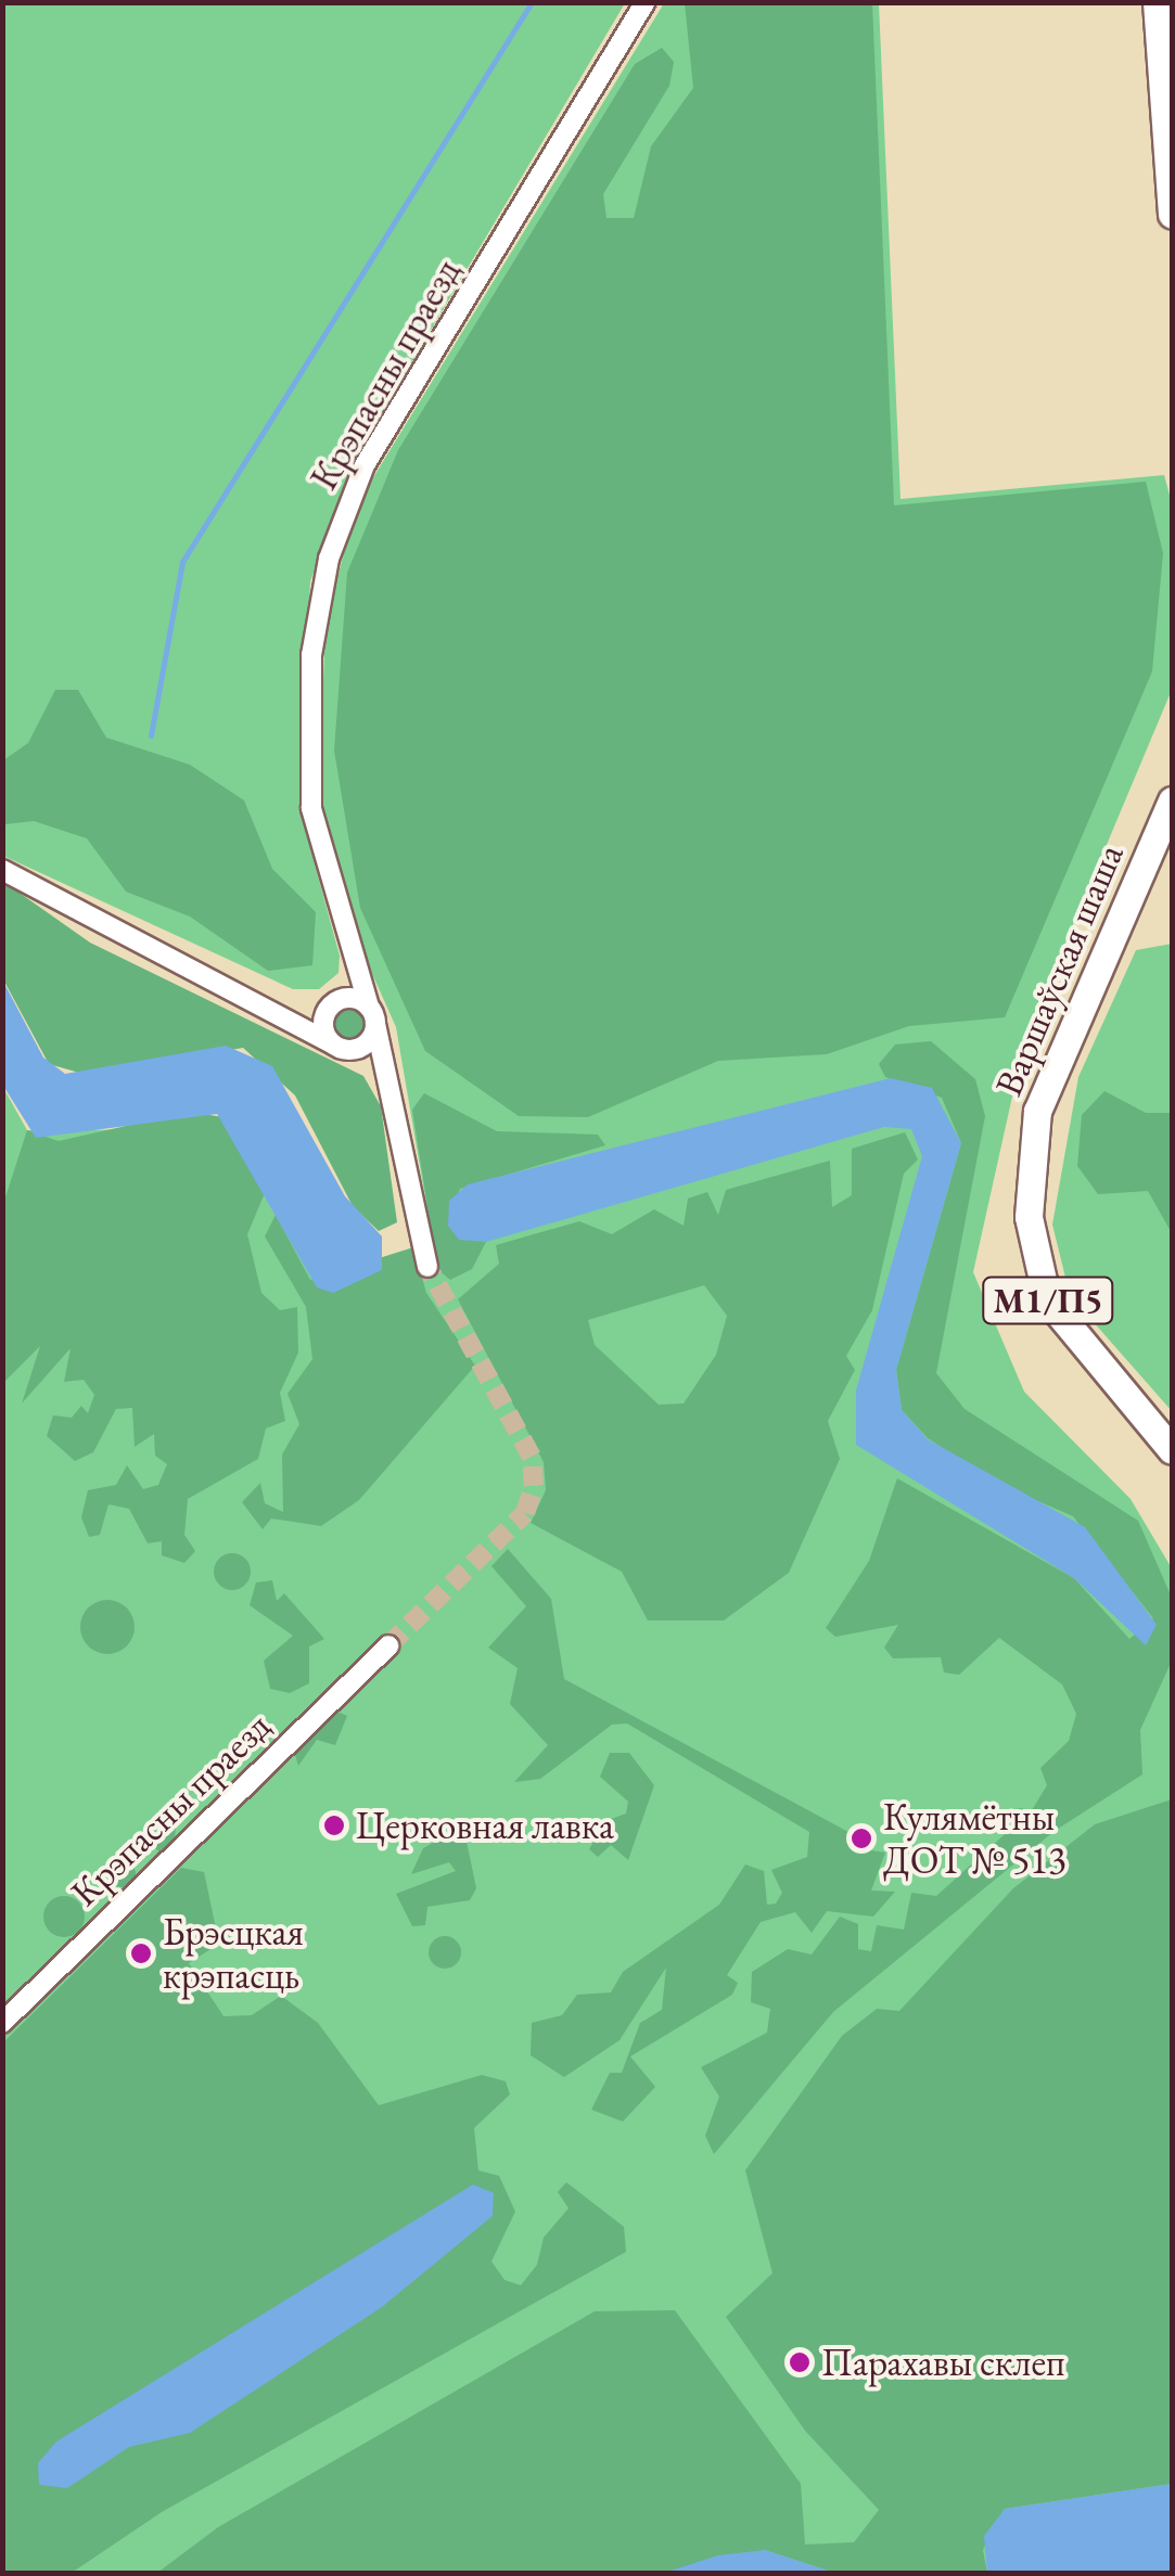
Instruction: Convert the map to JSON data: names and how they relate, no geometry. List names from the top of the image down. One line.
{"streets":{"highway":["Варшаўская шаша","М1/П5"],"street":["Крэпасны праезд"]},"places":["Церковная лавка","Кулямётны ДОТ № 513","Брэсцкая крэпасць","Парахавы склеп"]}
